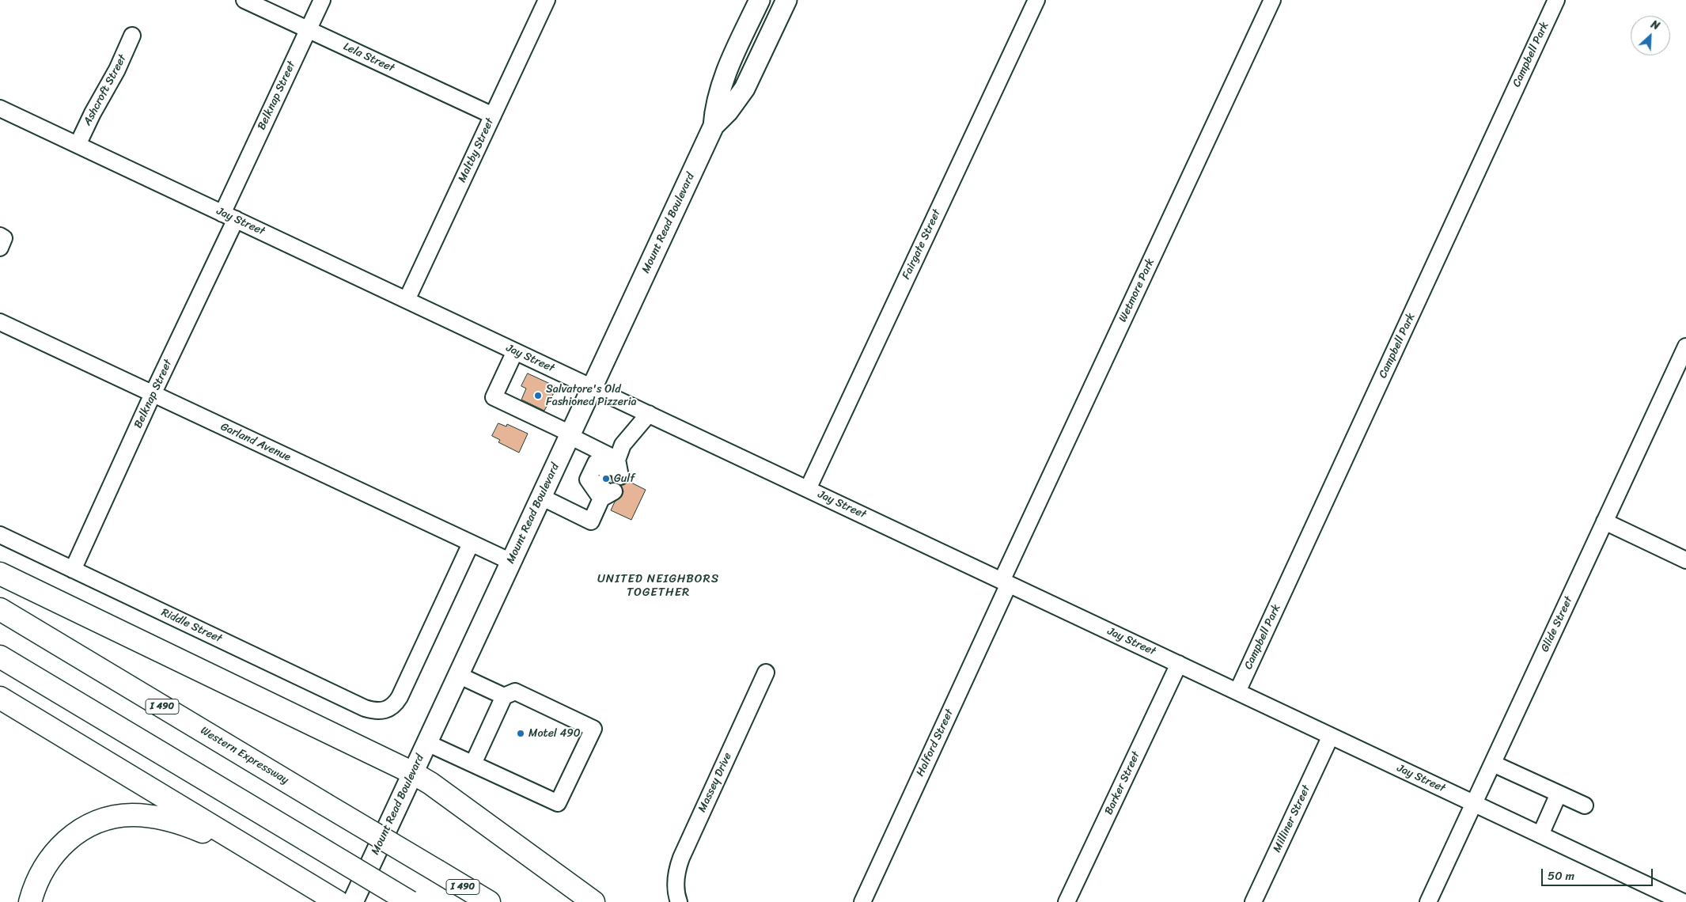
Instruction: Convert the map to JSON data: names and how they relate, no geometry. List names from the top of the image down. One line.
{"streets":{"highway":["I 490","Western Expressway"],"main road":["Mount Read Boulevard"],"street":["Campbell Park","Lela Street","Ashcroft Street","Belknap Street","Maltby Street","Jay Street","Fairgate Street","Wetmore Park","Garland Avenue","Glide Street","Riddle Street","Halford Street","Massey Drive","Barker Street","Milliner Street"]},"crossings":[["Campbell Park","Jay Street"],["Lela Street","Belknap Street"],["Lela Street","Maltby Street"],["Ashcroft Street","Jay Street"],["Belknap Street","Jay Street"],["Belknap Street","Garland Avenue"],["Belknap Street","Riddle Street"],["Maltby Street","Jay Street"],["Jay Street","Mount Read Boulevard"],["Jay Street","Fairgate Street"],["Jay Street","Wetmore Park"],["Jay Street","Glide Street"],["Jay Street","Halford Street"],["Jay Street","Barker Street"],["Jay Street","Milliner Street"],["Mount Read Boulevard","Garland Avenue"],["Wetmore Park","Halford Street"],["Garland Avenue","Riddle Street"]],"districts":["UNITED NEIGHBORS TOGETHER"],"places":["Salvatore's Old Fashioned Pizzeria","Gulf","Motel 490"],"scale_bar":"50 m","north":"top right"}
